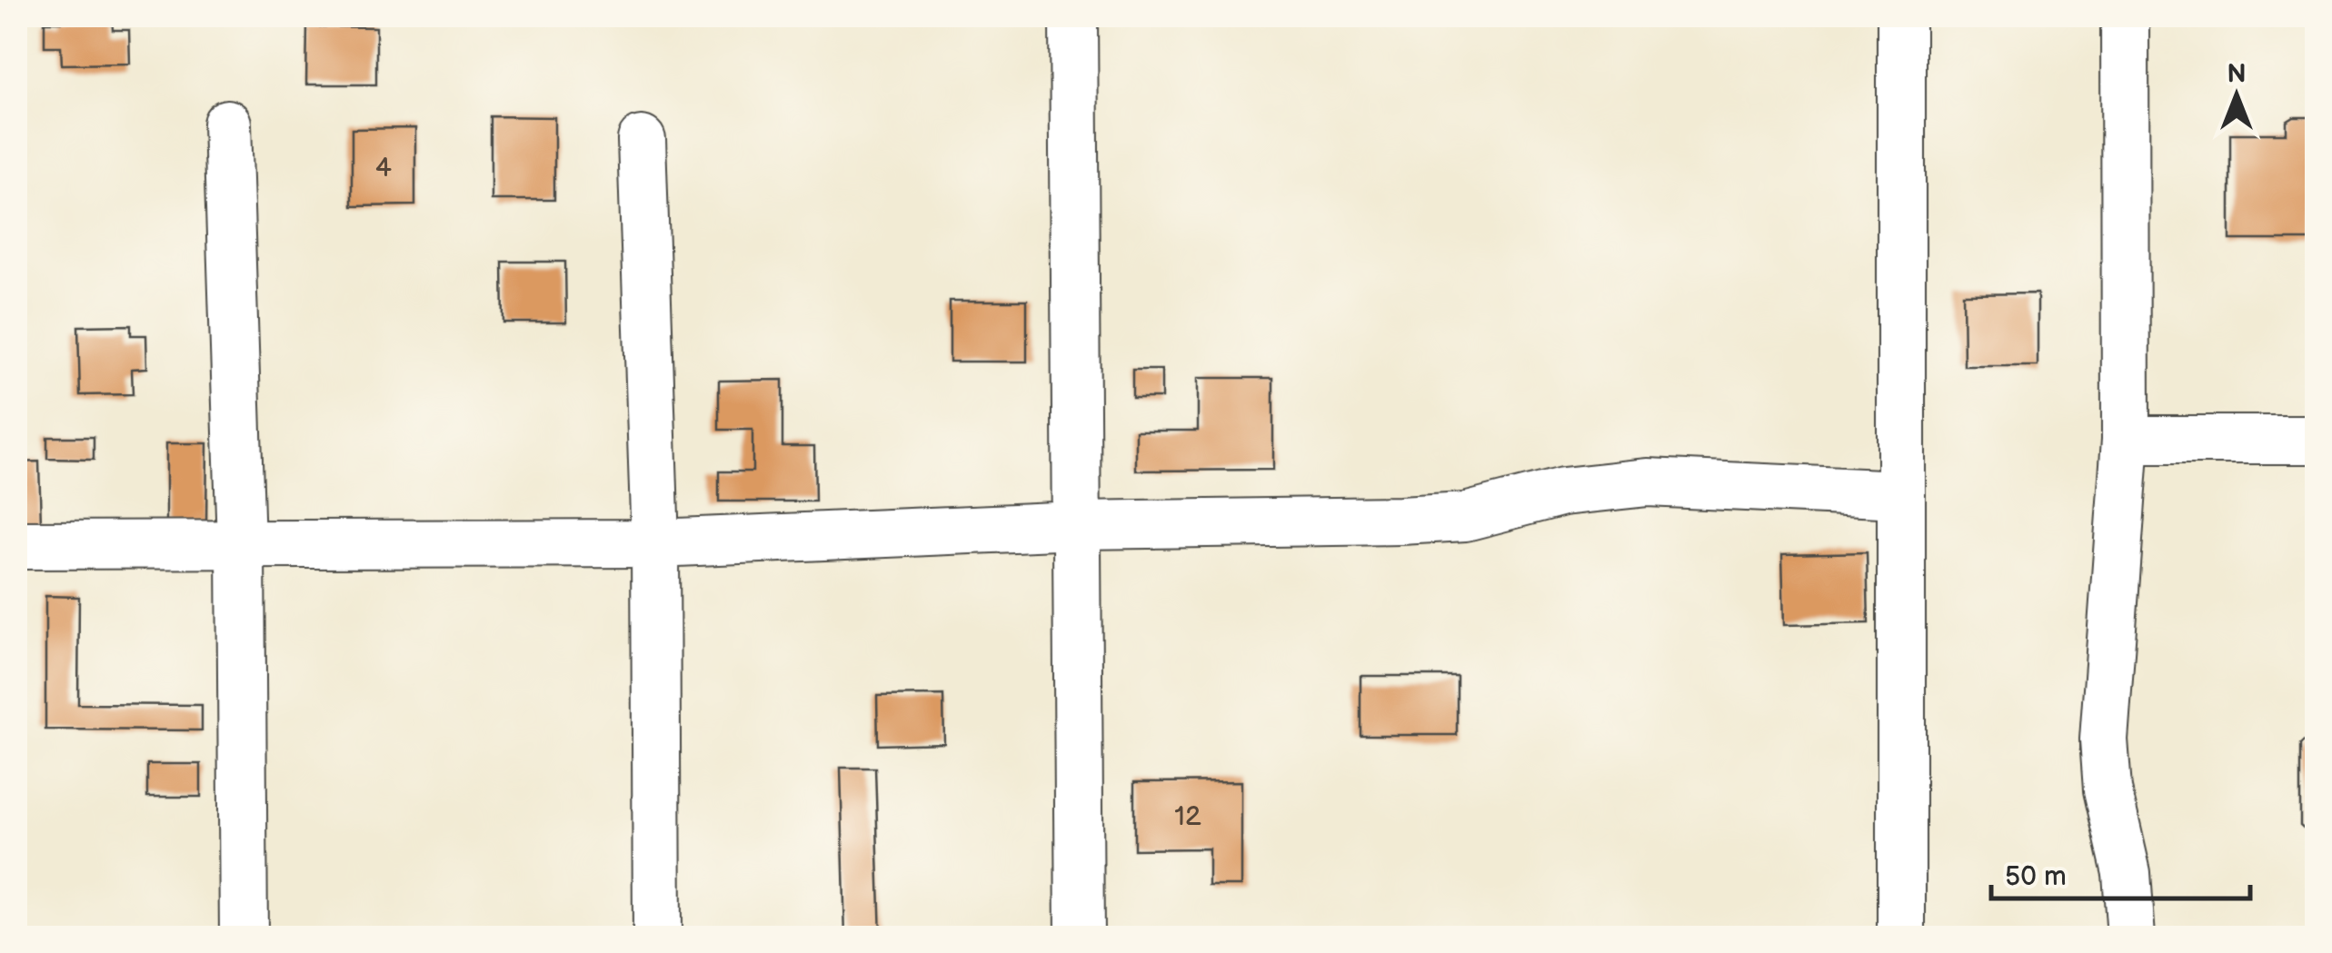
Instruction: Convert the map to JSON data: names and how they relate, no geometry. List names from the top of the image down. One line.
{"house_numbers":["4","12"],"scale_bar":"50 m","north":"top"}
